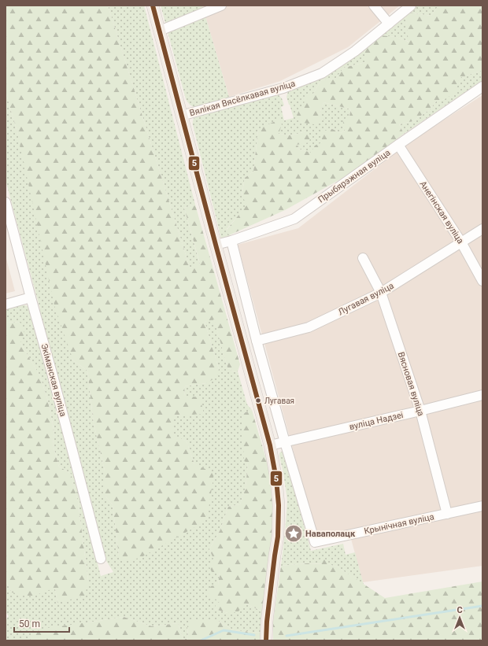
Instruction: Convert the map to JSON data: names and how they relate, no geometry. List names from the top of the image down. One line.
{"streets":{"street":["Вялікая Вясёлкавая вуліца","Прыбярэжная вуліца","Анегінская вуліца","Лугавая вуліца","Экіманская вуліца","Вясновая вуліца","вуліца Надзеі","Крынічная вуліца"]},"crossings":[["Прыбярэжная вуліца","Анегінская вуліца"],["Анегінская вуліца","Лугавая вуліца"],["Лугавая вуліца","Вясновая вуліца"],["Вясновая вуліца","вуліца Надзеі"],["Вясновая вуліца","Крынічная вуліца"],["вуліца Надзеі","Крынічная вуліца"]],"places":{"other":["Лугавая"],"place":["Наваполацк"]},"lines":["transit line 5"],"scale_bar":"50 m","north":"top"}
